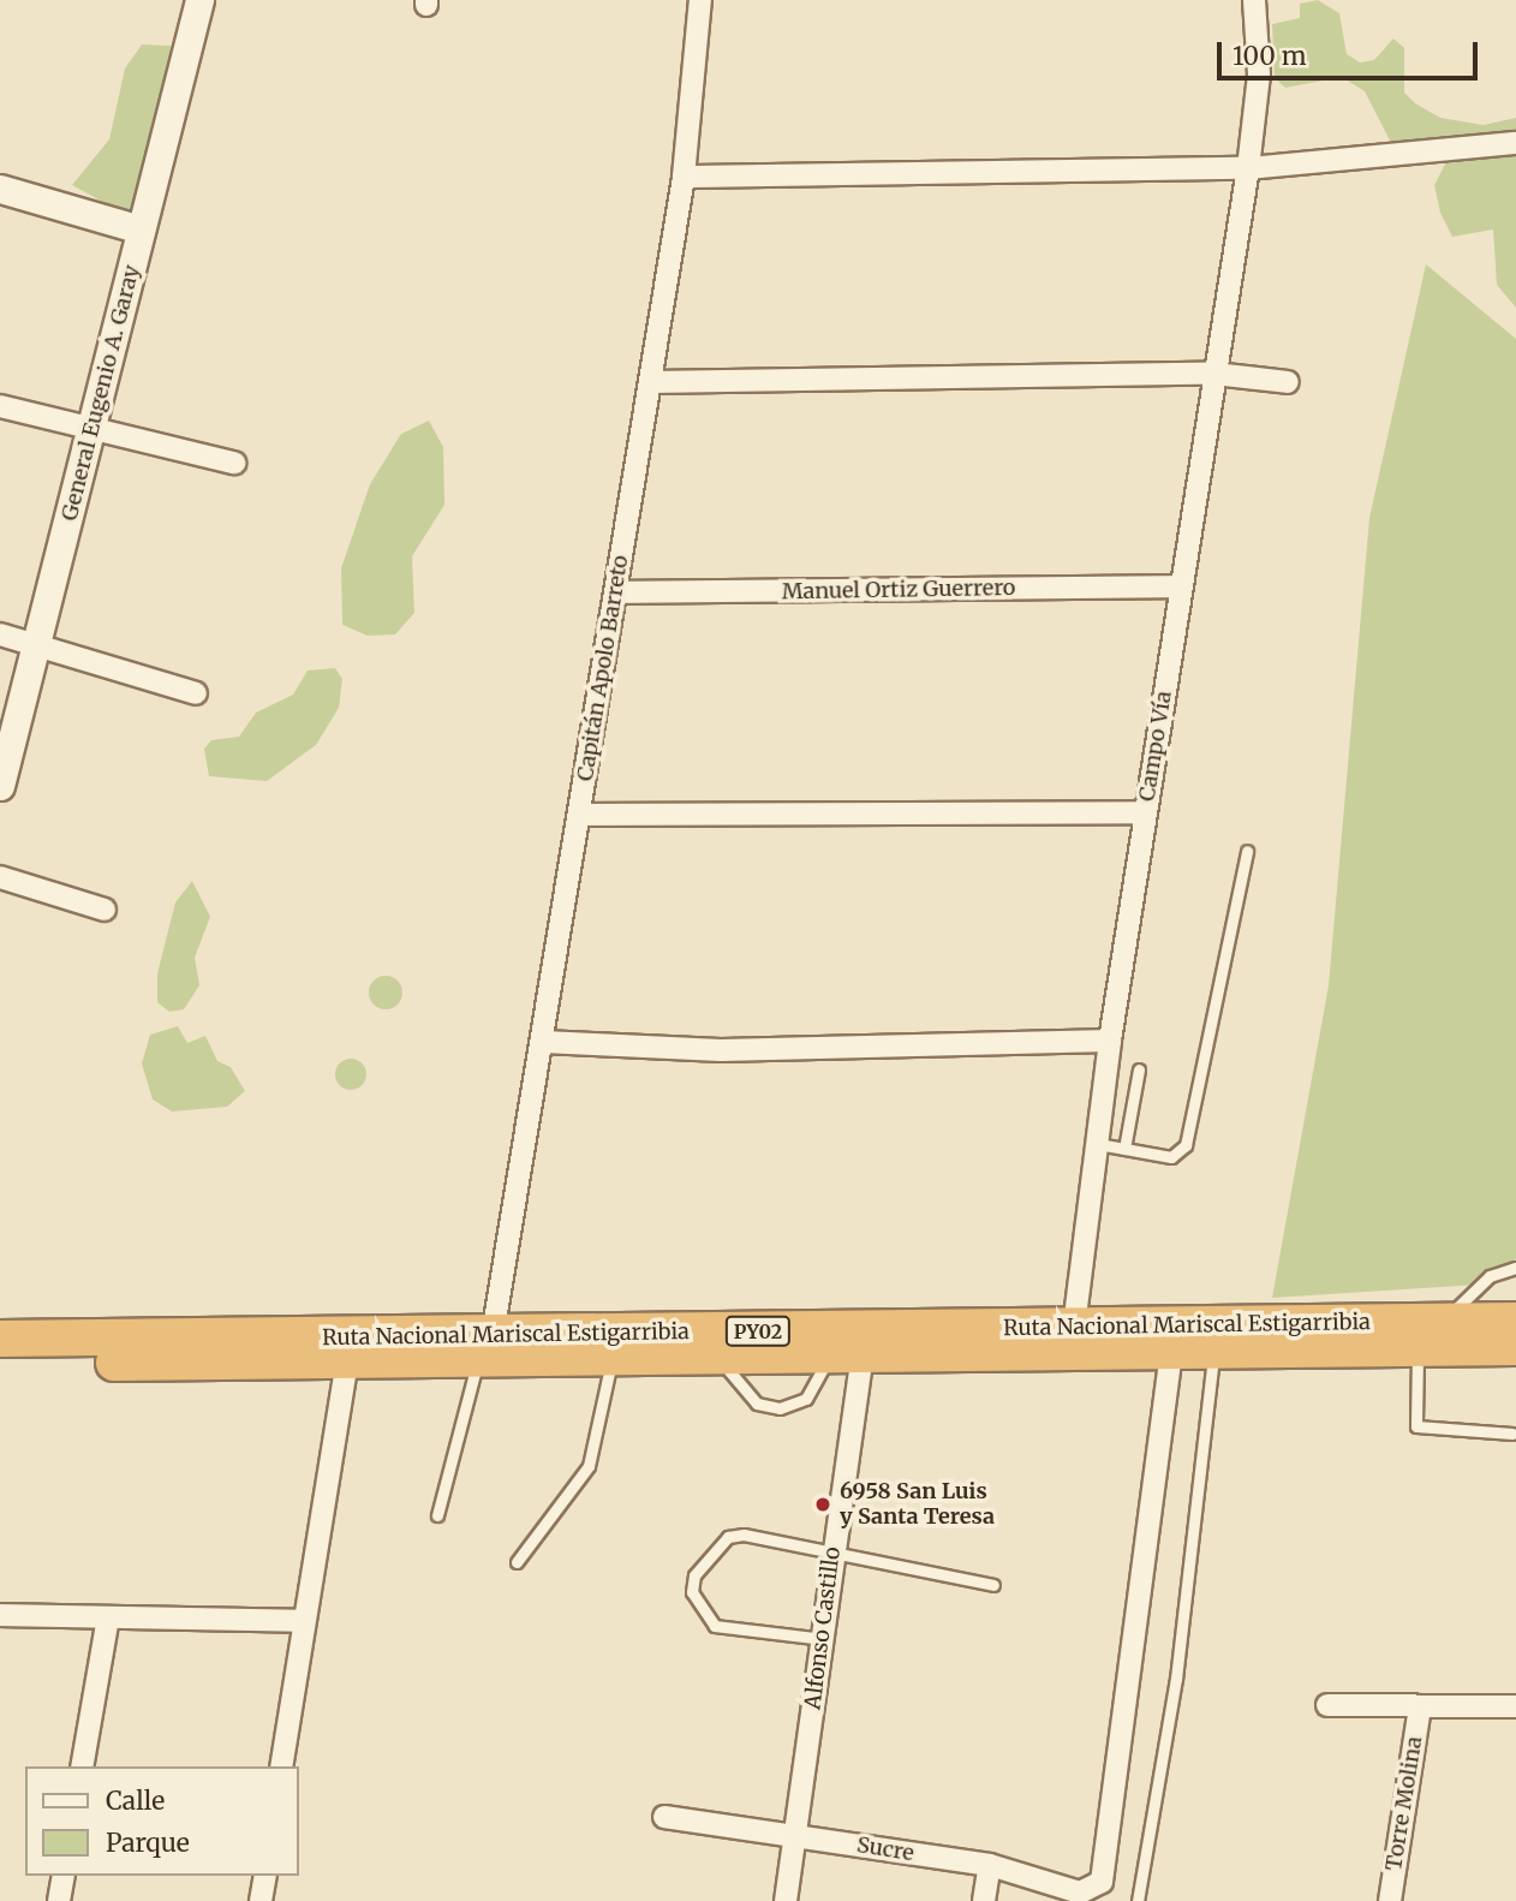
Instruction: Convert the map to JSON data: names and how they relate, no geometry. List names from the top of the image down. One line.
{"streets":{"highway":["Ruta Nacional Mariscal Estigarribia","PY02"],"street":["General Eugenio A. Garay","Manuel Ortiz Guerrero","Capitán Apolo Barreto","Campo Vía","Alfonso Castillo","Torre Molina","Sucre"]},"crossings":[["Manuel Ortiz Guerrero","Capitán Apolo Barreto"],["Manuel Ortiz Guerrero","Campo Vía"],["Capitán Apolo Barreto","Ruta Nacional Mariscal Estigarribia"],["Campo Vía","Ruta Nacional Mariscal Estigarribia"],["Ruta Nacional Mariscal Estigarribia","Alfonso Castillo"],["Ruta Nacional Mariscal Estigarribia","Sucre"],["Alfonso Castillo","Sucre"]],"places":["6958 San Luis y Santa Teresa"],"legend":["Calle","Parque"],"scale_bar":"100 m"}
